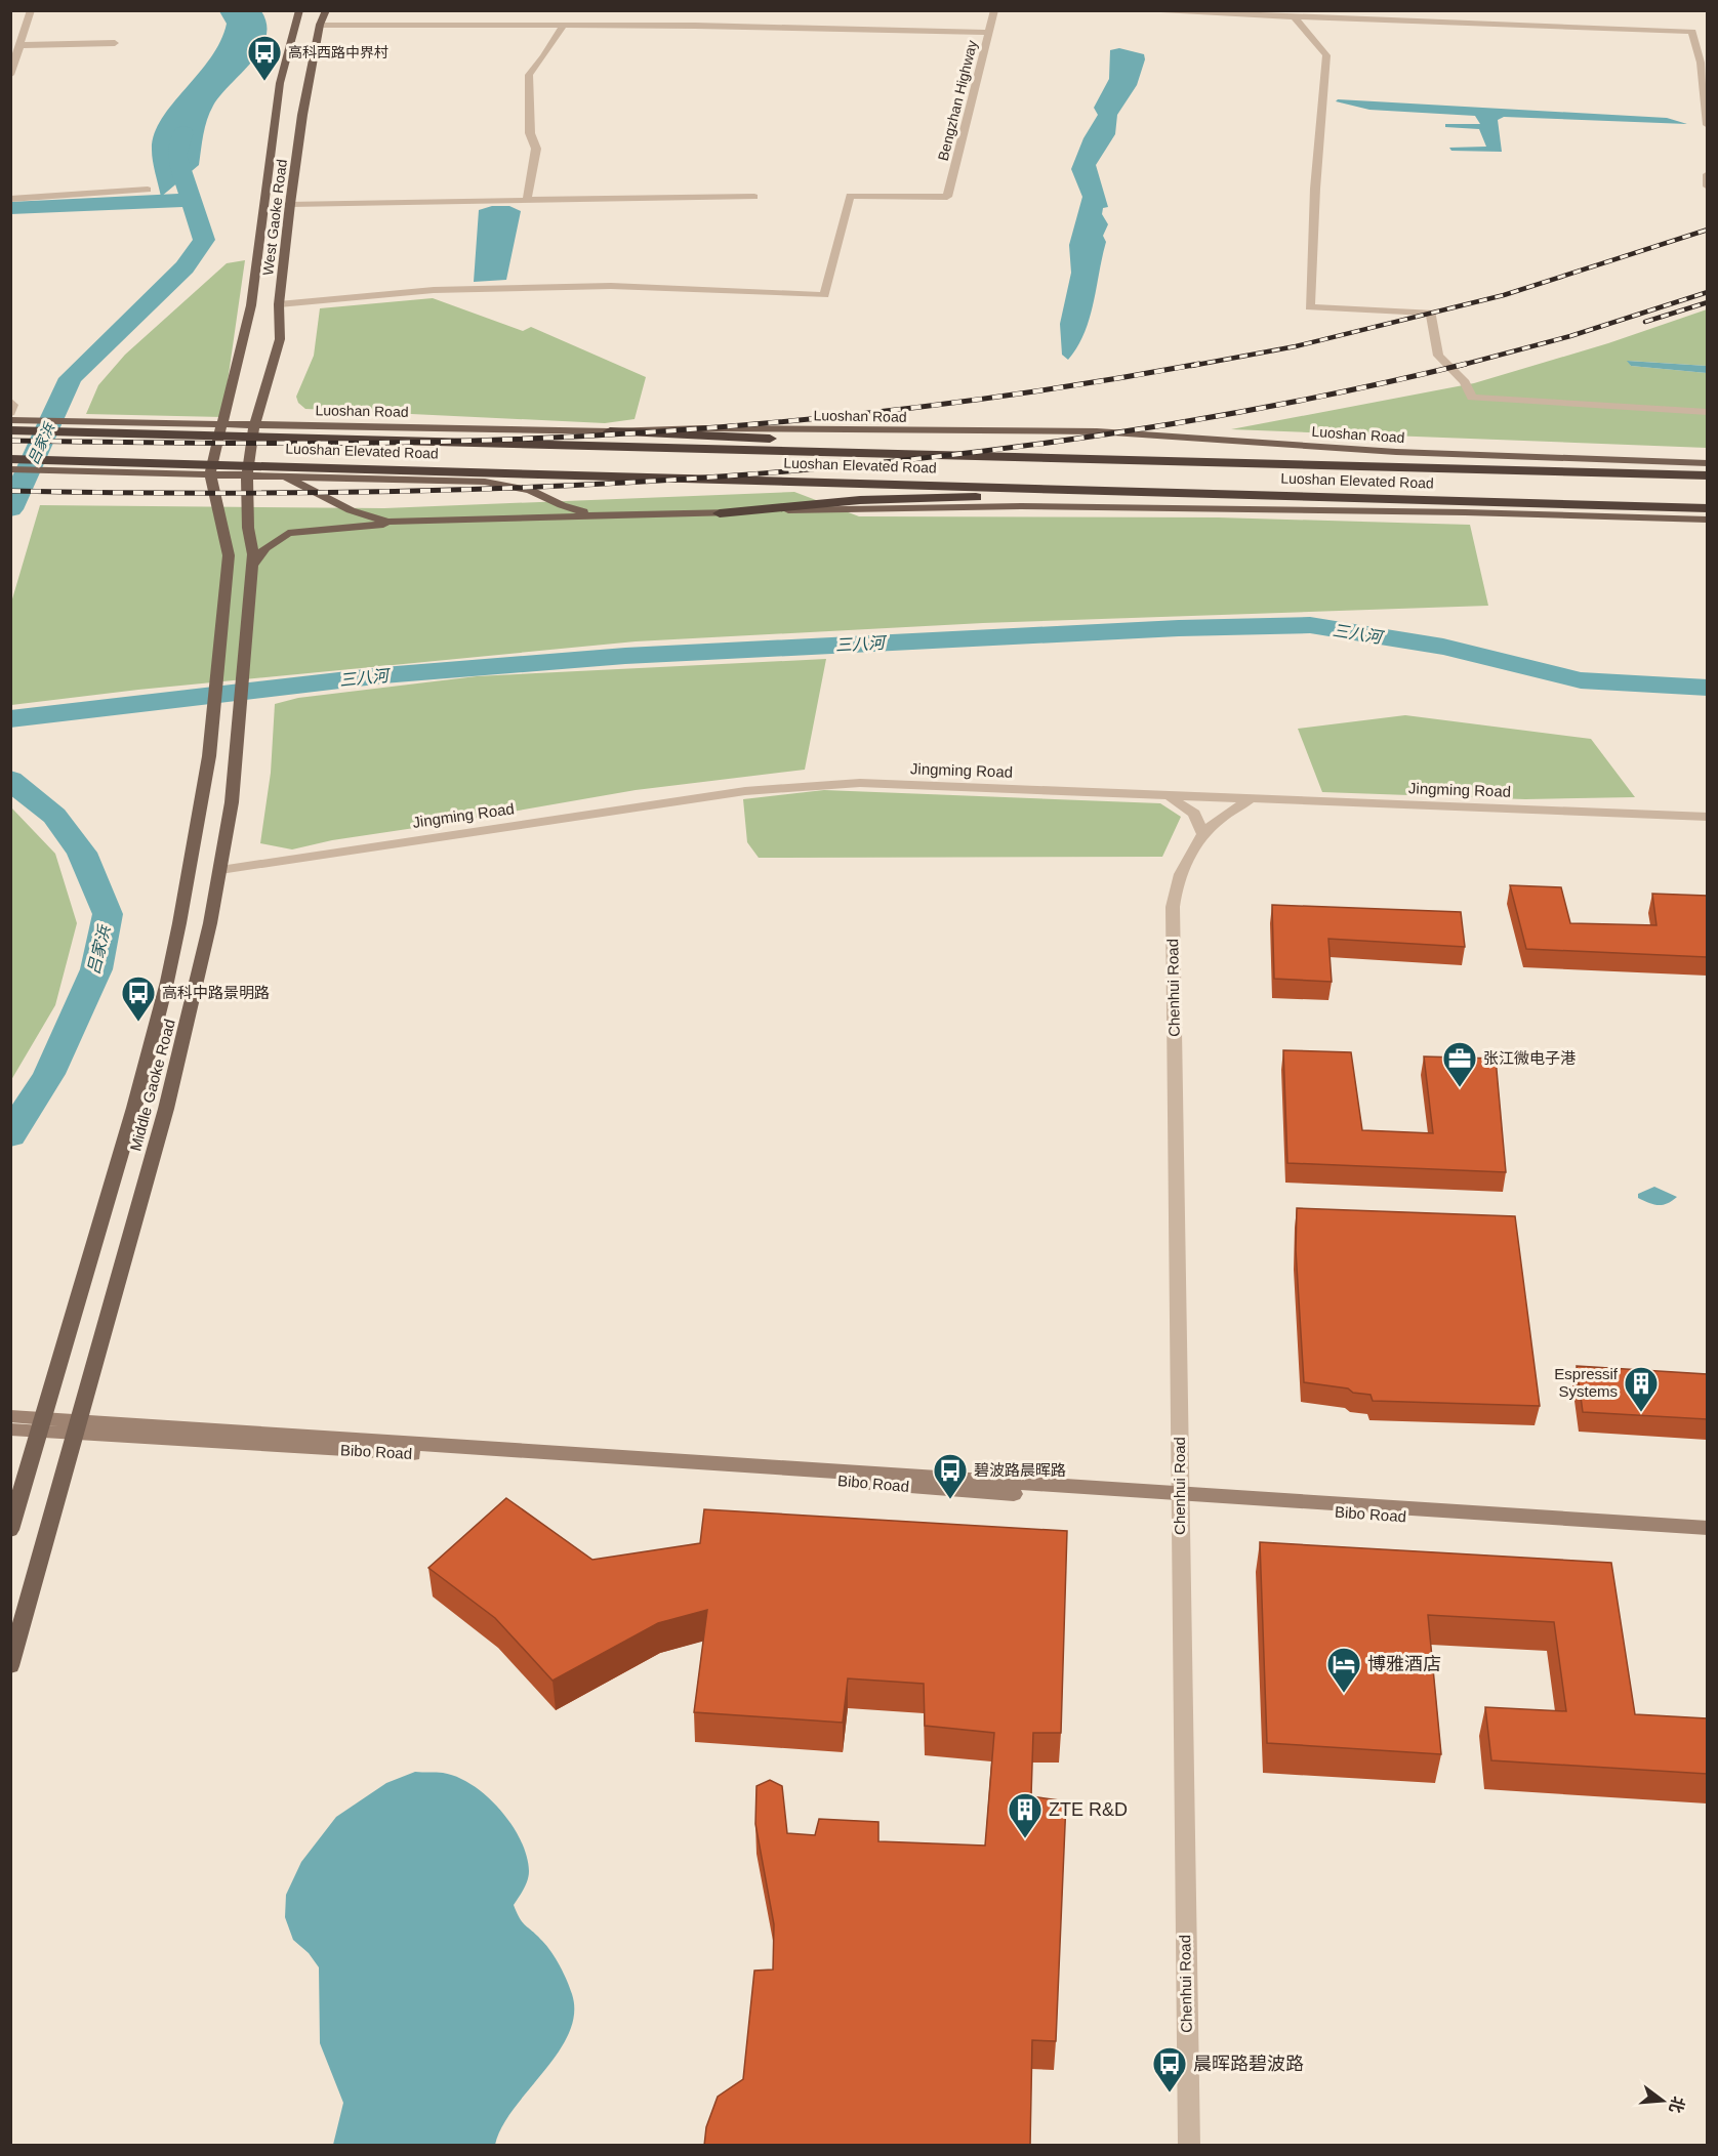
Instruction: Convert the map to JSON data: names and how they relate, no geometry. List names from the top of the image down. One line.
{"streets":{"highway":["Luoshan Elevated Road"],"main road":["West Gaoke Road","Luoshan Road","Middle Gaoke Road"],"street":["Bengzhan Highway","Jingming Road","Chenhui Road","Bibo Road"]},"crossings":[["Bengzhan Highway","West Gaoke Road"],["West Gaoke Road","Luoshan Road"],["West Gaoke Road","Middle Gaoke Road"],["Luoshan Road","Middle Gaoke Road"],["Jingming Road","Chenhui Road"],["Jingming Road","Middle Gaoke Road"],["Chenhui Road","Bibo Road"],["Middle Gaoke Road","Bibo Road"]],"water":["吕家浜","三八河"],"places":{"bus stop":["高科西路中界村","高科中路景明路","碧波路晨晖路","晨晖路碧波路"],"office":["张江微电子港"],"building":["Espressif Systems","ZTE R&D"],"hotel":["博雅酒店"]},"north":"right"}
